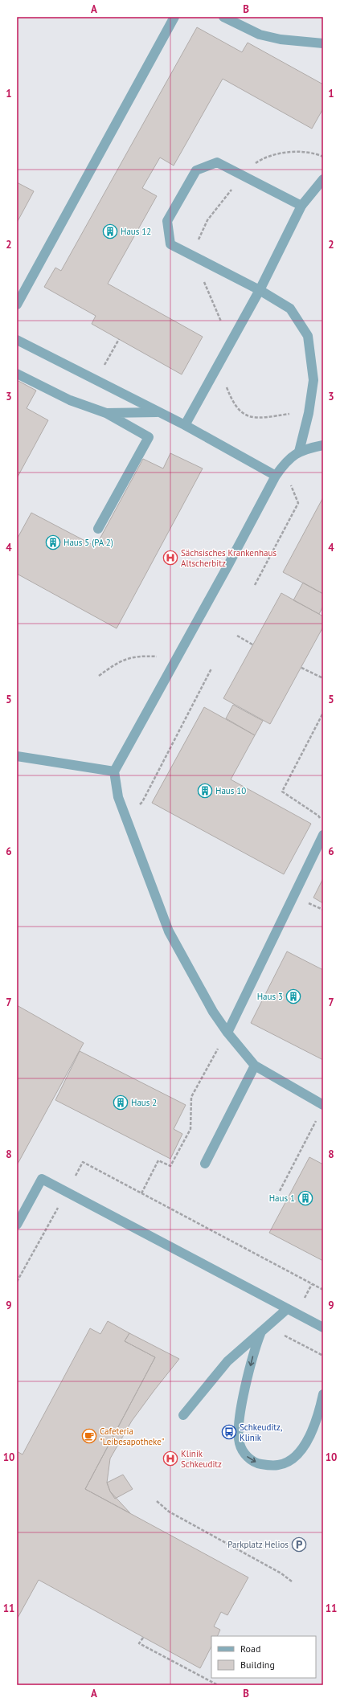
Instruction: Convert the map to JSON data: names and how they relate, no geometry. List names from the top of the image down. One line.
{"places":{"building":["Haus 12","Haus 5 (PA 2)","Haus 10","Haus 3","Haus 2","Haus 1"],"hospital":["Sächsisches Krankenhaus Altscherbitz","Klinik Schkeuditz"],"bus stop":["Schkeuditz, Klinik"],"cafe":["Cafeteria \"Leibesapotheke\""],"parking":["Parkplatz Helios"]},"legend":["Road","Building"],"grid":{"columns":["A","B"],"rows":["1","2","3","4","5","6","7","8","9","10","11"]}}
